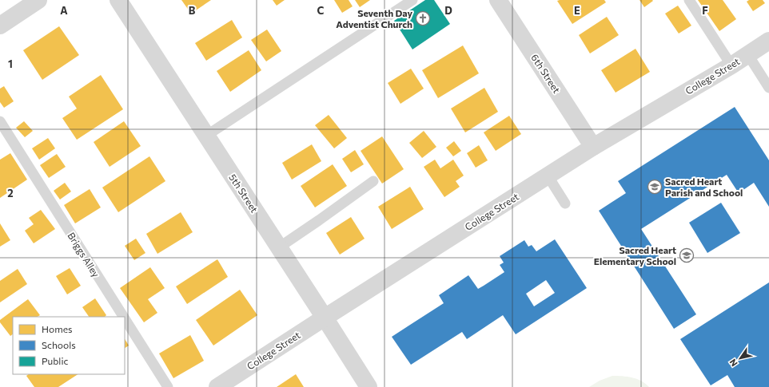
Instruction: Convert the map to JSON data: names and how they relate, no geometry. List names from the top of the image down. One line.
{"streets":{"street":["6th Street","College Street","5th Street"],"lane":["Briggs Alley"]},"crossings":[["6th Street","College Street"],["College Street","5th Street"]],"places":{"church":["Seventh Day Adventist Church"],"school or university":["Sacred Heart Parish and School","Sacred Heart Elementary School"]},"legend":["Homes","Schools","Public"],"north":"bottom left","grid":{"columns":["A","B","C","D","E","F"],"rows":["1","2"]}}
